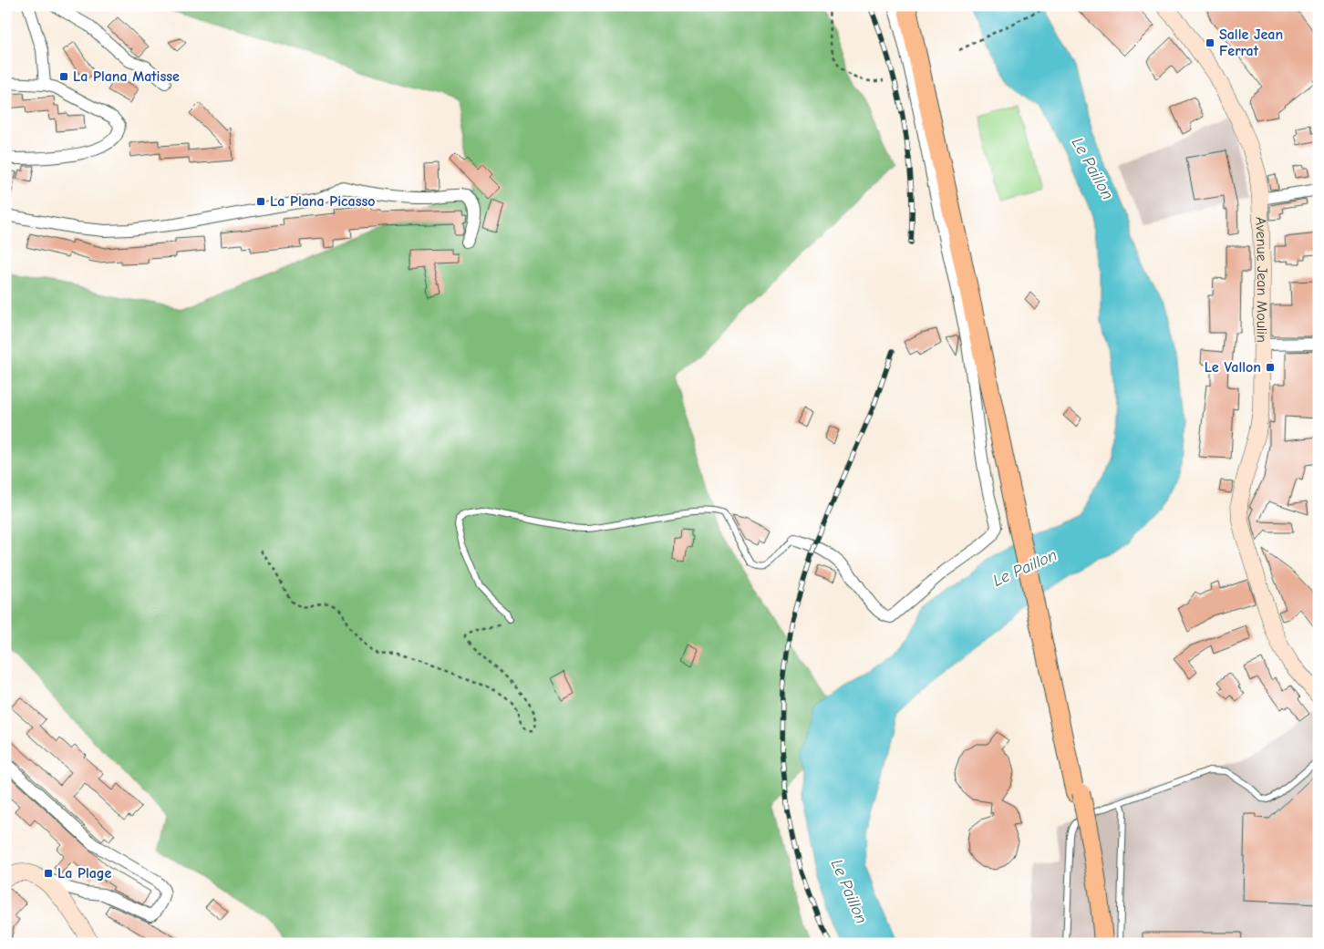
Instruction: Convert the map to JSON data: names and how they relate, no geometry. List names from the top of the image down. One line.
{"streets":{"street":["Avenue Jean Moulin"]},"water":["Le Paillon"],"places":{"transit":["Salle Jean Ferrat","La Plana Matisse","La Plana Picasso","Le Vallon","La Plage"]}}
